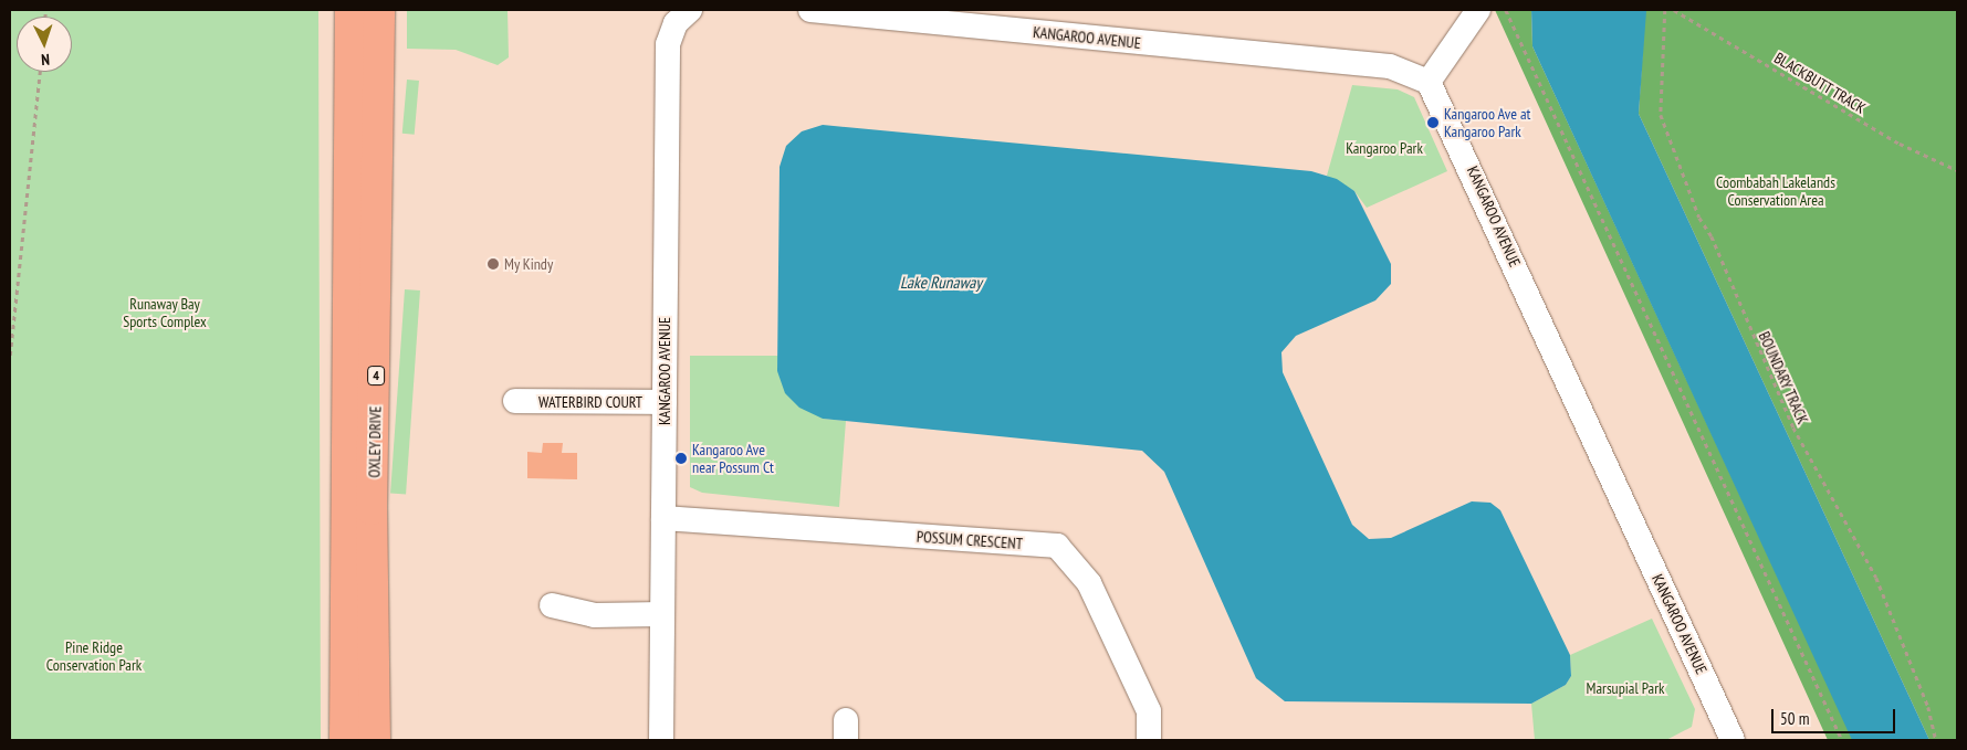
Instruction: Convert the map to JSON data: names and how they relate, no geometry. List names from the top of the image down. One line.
{"streets":{"main road":["4","OXLEY DRIVE"],"street":["KANGAROO AVENUE","WATERBIRD COURT","POSSUM CRESCENT"],"path":["BLACKBUTT TRACK","BOUNDARY TRACK"]},"crossings":[["KANGAROO AVENUE","WATERBIRD COURT"],["KANGAROO AVENUE","POSSUM CRESCENT"]],"water":["Lake Runaway"],"parks":["Kangaroo Park","Coombabah Lakelands Conservation Area","Runaway Bay Sports Complex","Pine Ridge Conservation Park","Marsupial Park"],"places":["Kangaroo Ave at Kangaroo Park","My Kindy","Kangaroo Ave near Possum Ct"],"scale_bar":"50 m","north":"bottom"}
